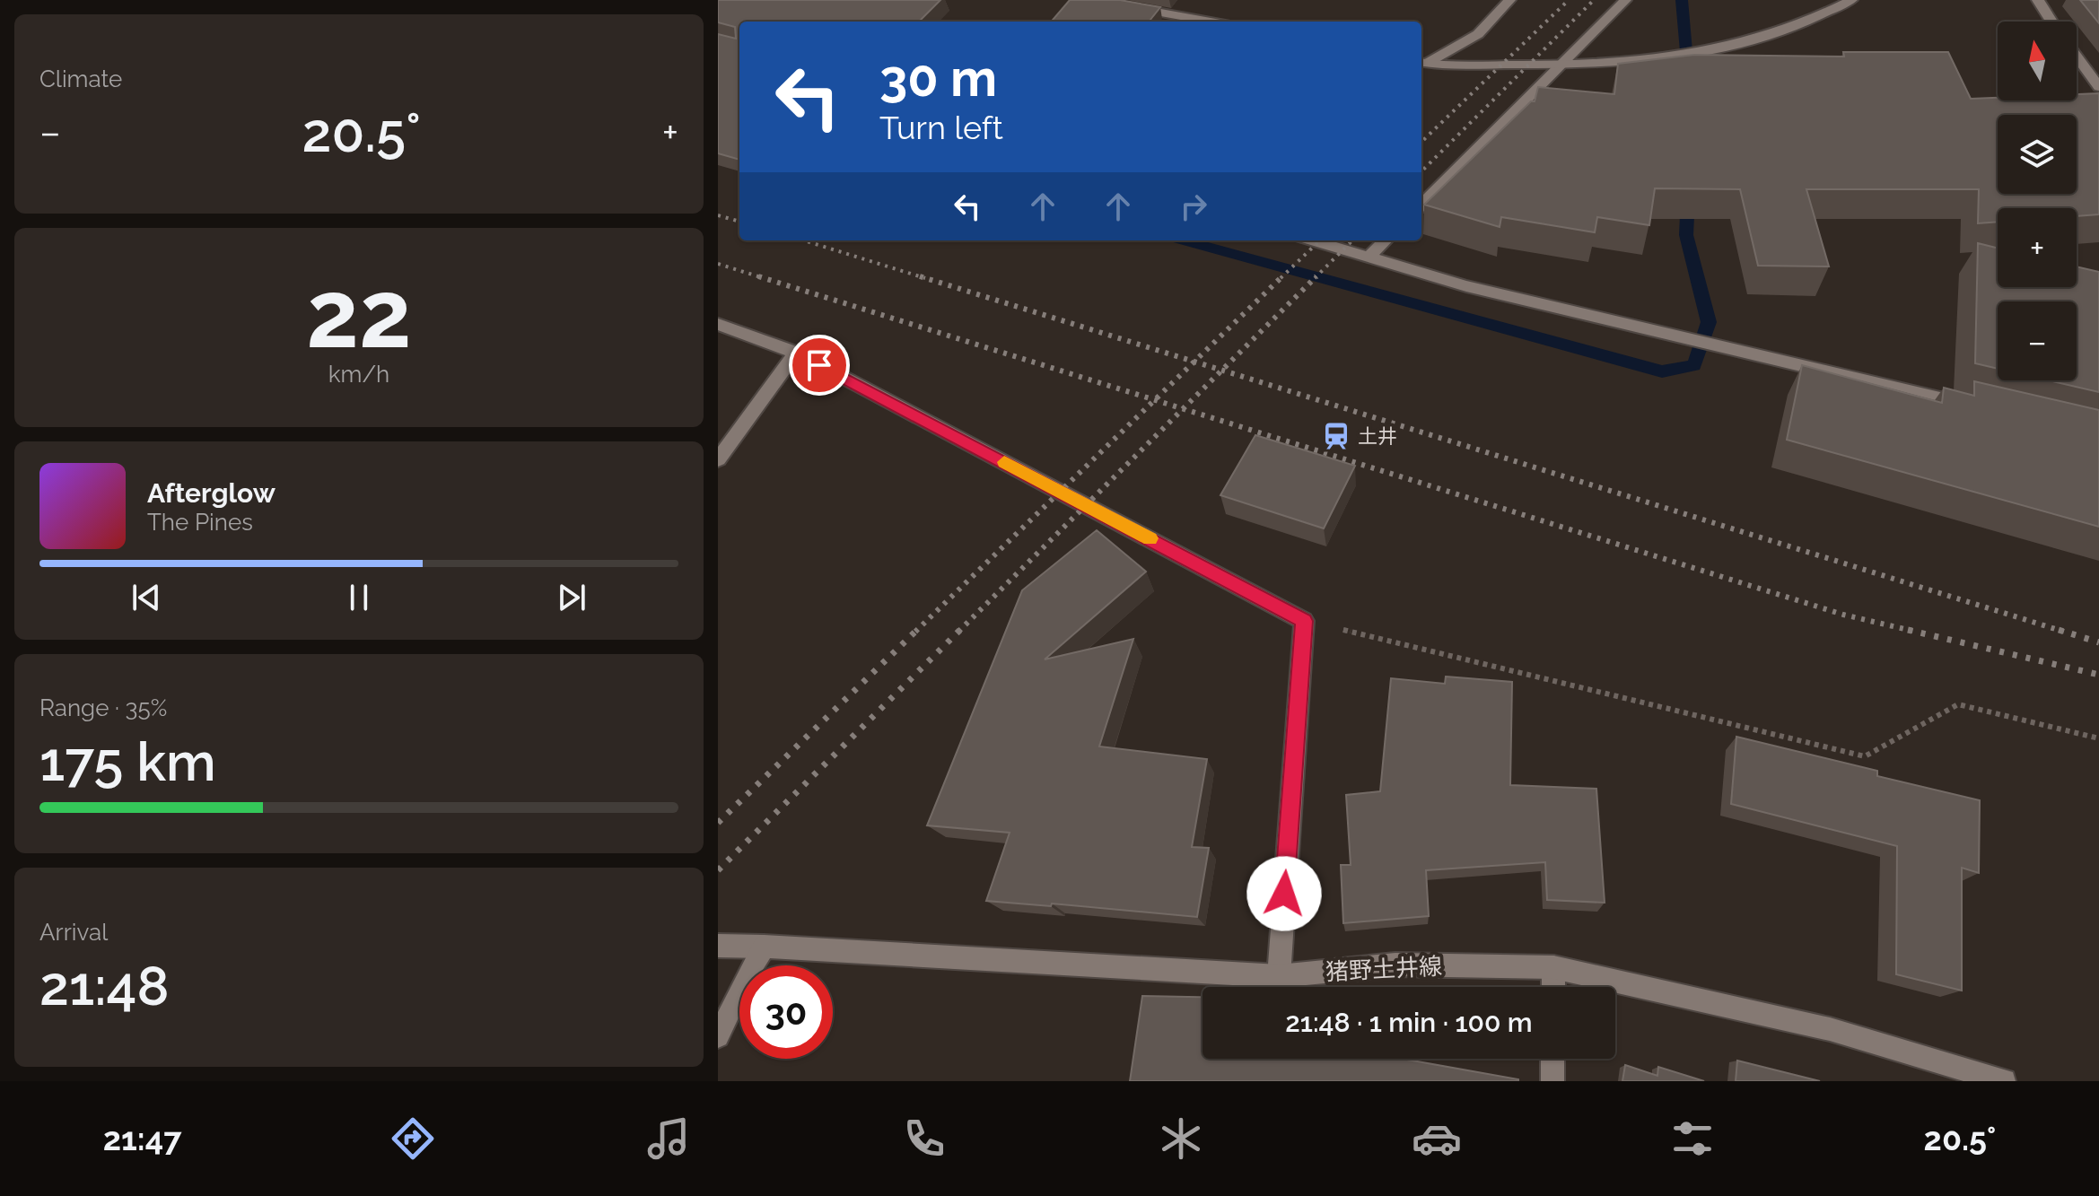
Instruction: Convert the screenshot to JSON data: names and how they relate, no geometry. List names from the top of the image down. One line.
{"streets":{"street":["猪野土井線"]},"places":{"station":["土井"]},"north":"top","page":{"tile":["Climate",["22","km/h"],["Range · 35%","175 km"],["Arrival","21:48"]],"map_buttons":["+","−"],"turn":["30 m","Turn left"],"heat":["−","20.5°","+"],"song":["Afterglow","The Pines"],"limit":"30","trip":"21:48 · 1 min · 100 m","tabs":["21:47","20.5°"]}}
